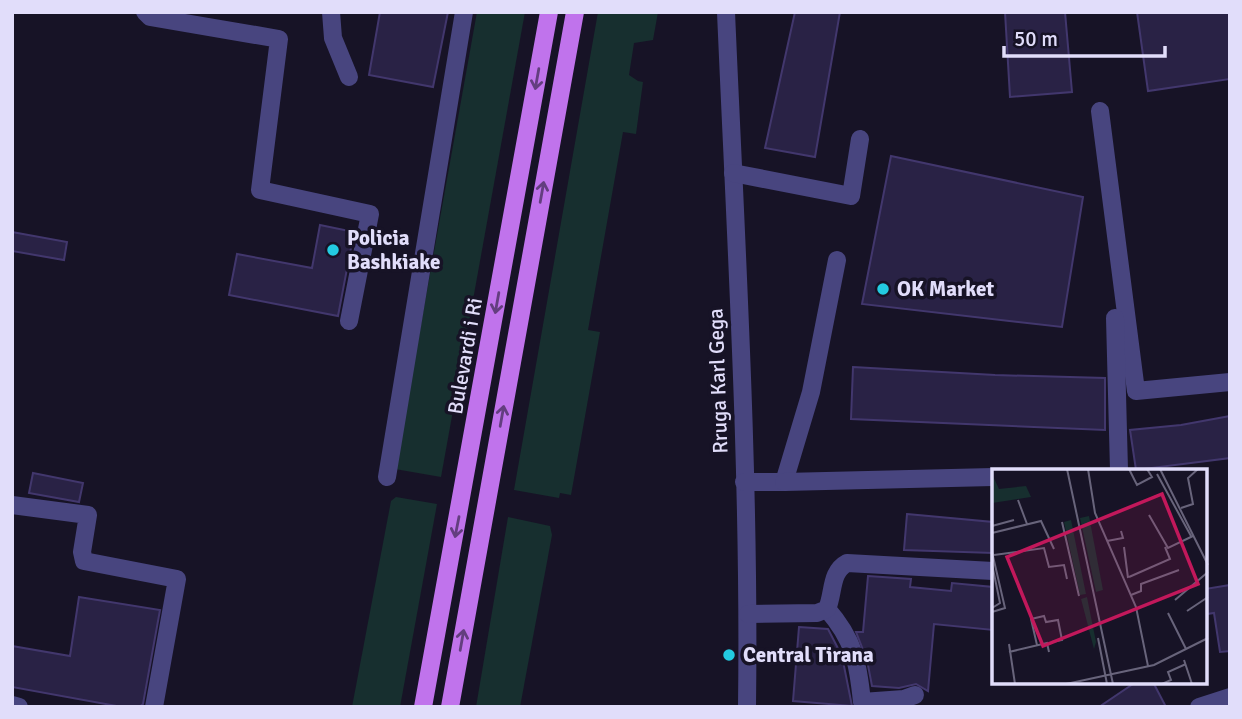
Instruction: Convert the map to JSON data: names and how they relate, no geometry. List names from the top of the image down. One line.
{"streets":{"main road":["Bulevardi i Ri"],"street":["Rruga Karl Gega"]},"places":["Policia Bashkiake","OK Market","Central Tirana"],"scale_bar":"50 m"}
